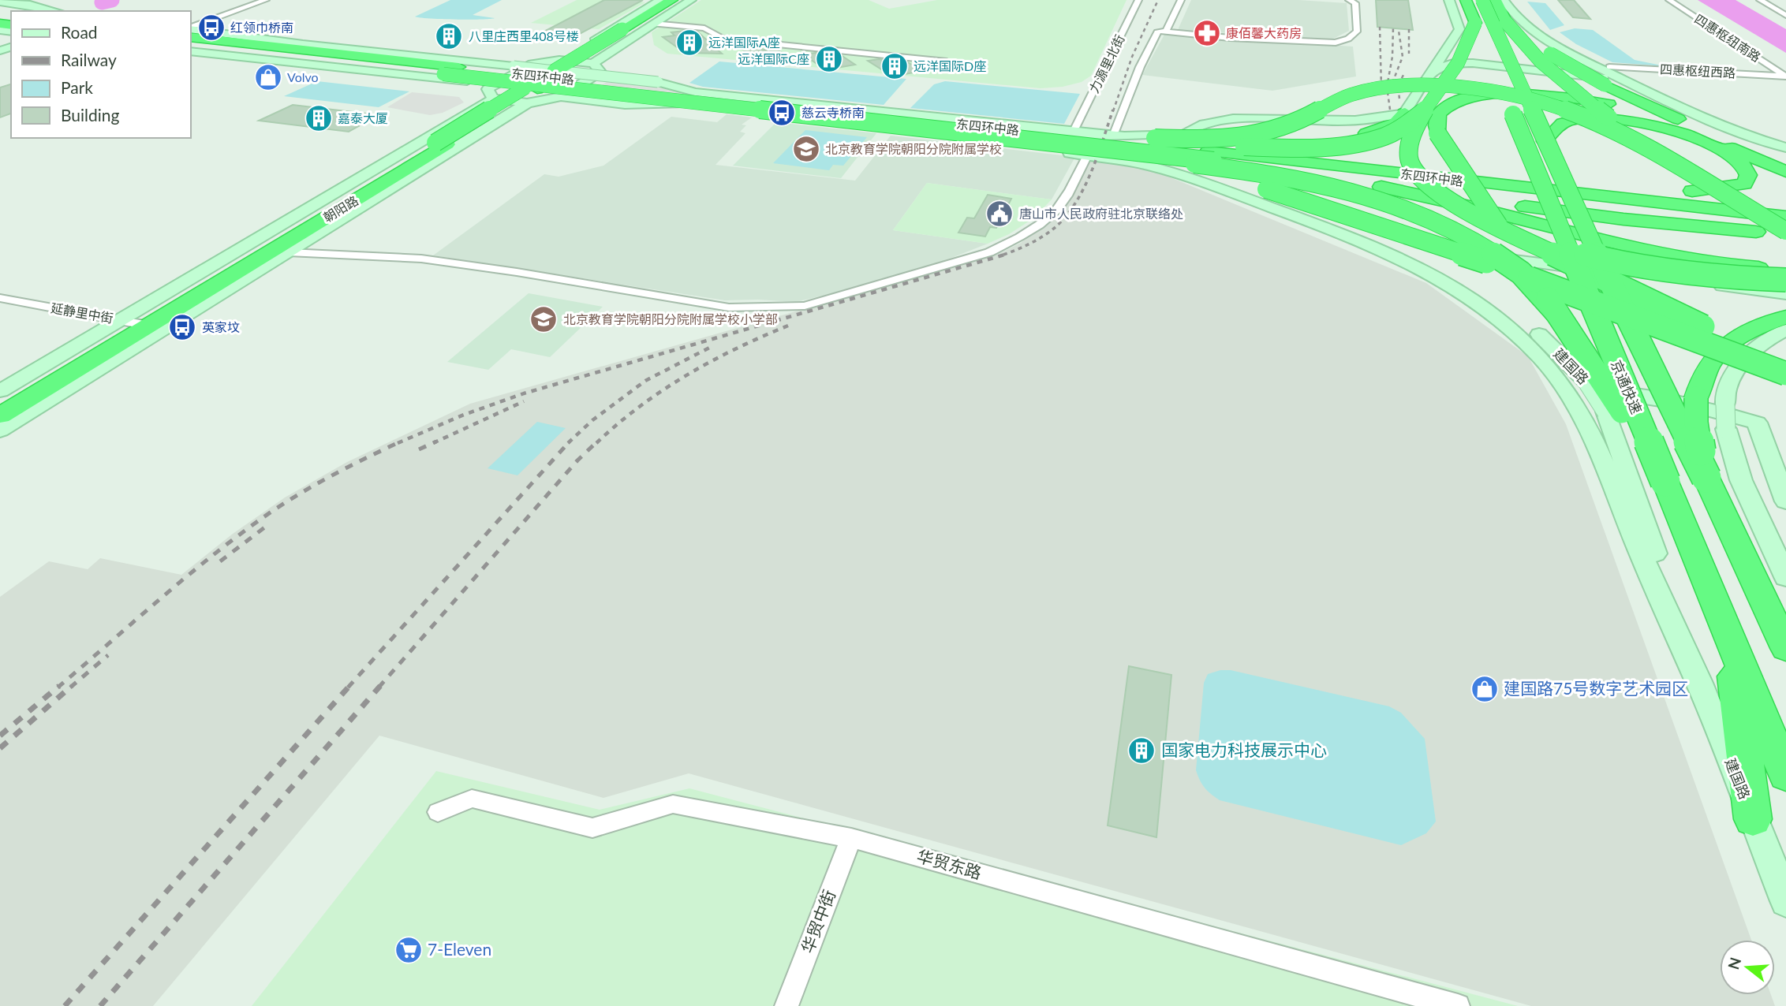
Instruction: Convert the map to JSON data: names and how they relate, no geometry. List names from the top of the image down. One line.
{"streets":{"highway":["东四环中路","朝阳路","京通快速"],"street":["四惠枢纽南路","力源里北街","四惠枢纽西路","延静里中街","建国路","华贸东路","华贸中街"]},"crossings":[["四惠枢纽南路","四惠枢纽西路"],["力源里北街","东四环中路"],["东四环中路","朝阳路"],["东四环中路","建国路"],["朝阳路","延静里中街"],["华贸东路","华贸中街"]],"places":{"bus stop":["红领巾桥南","慈云寺桥南","英家坟"],"pharmacy":["康佰馨大药房"],"building":["八里庄西里408号楼","远洋国际A座","远洋国际C座","远洋国际D座","嘉泰大厦","国家电力科技展示中心"],"shop":["Volvo","建国路75号数字艺术园区"],"school or university":["北京教育学院朝阳分院附属学校","北京教育学院朝阳分院附属学校小学部"],"public building":["唐山市人民政府驻北京联络处"],"supermarket":["7-Eleven"]},"legend":["Road","Railway","Park","Building"],"north":"left"}
